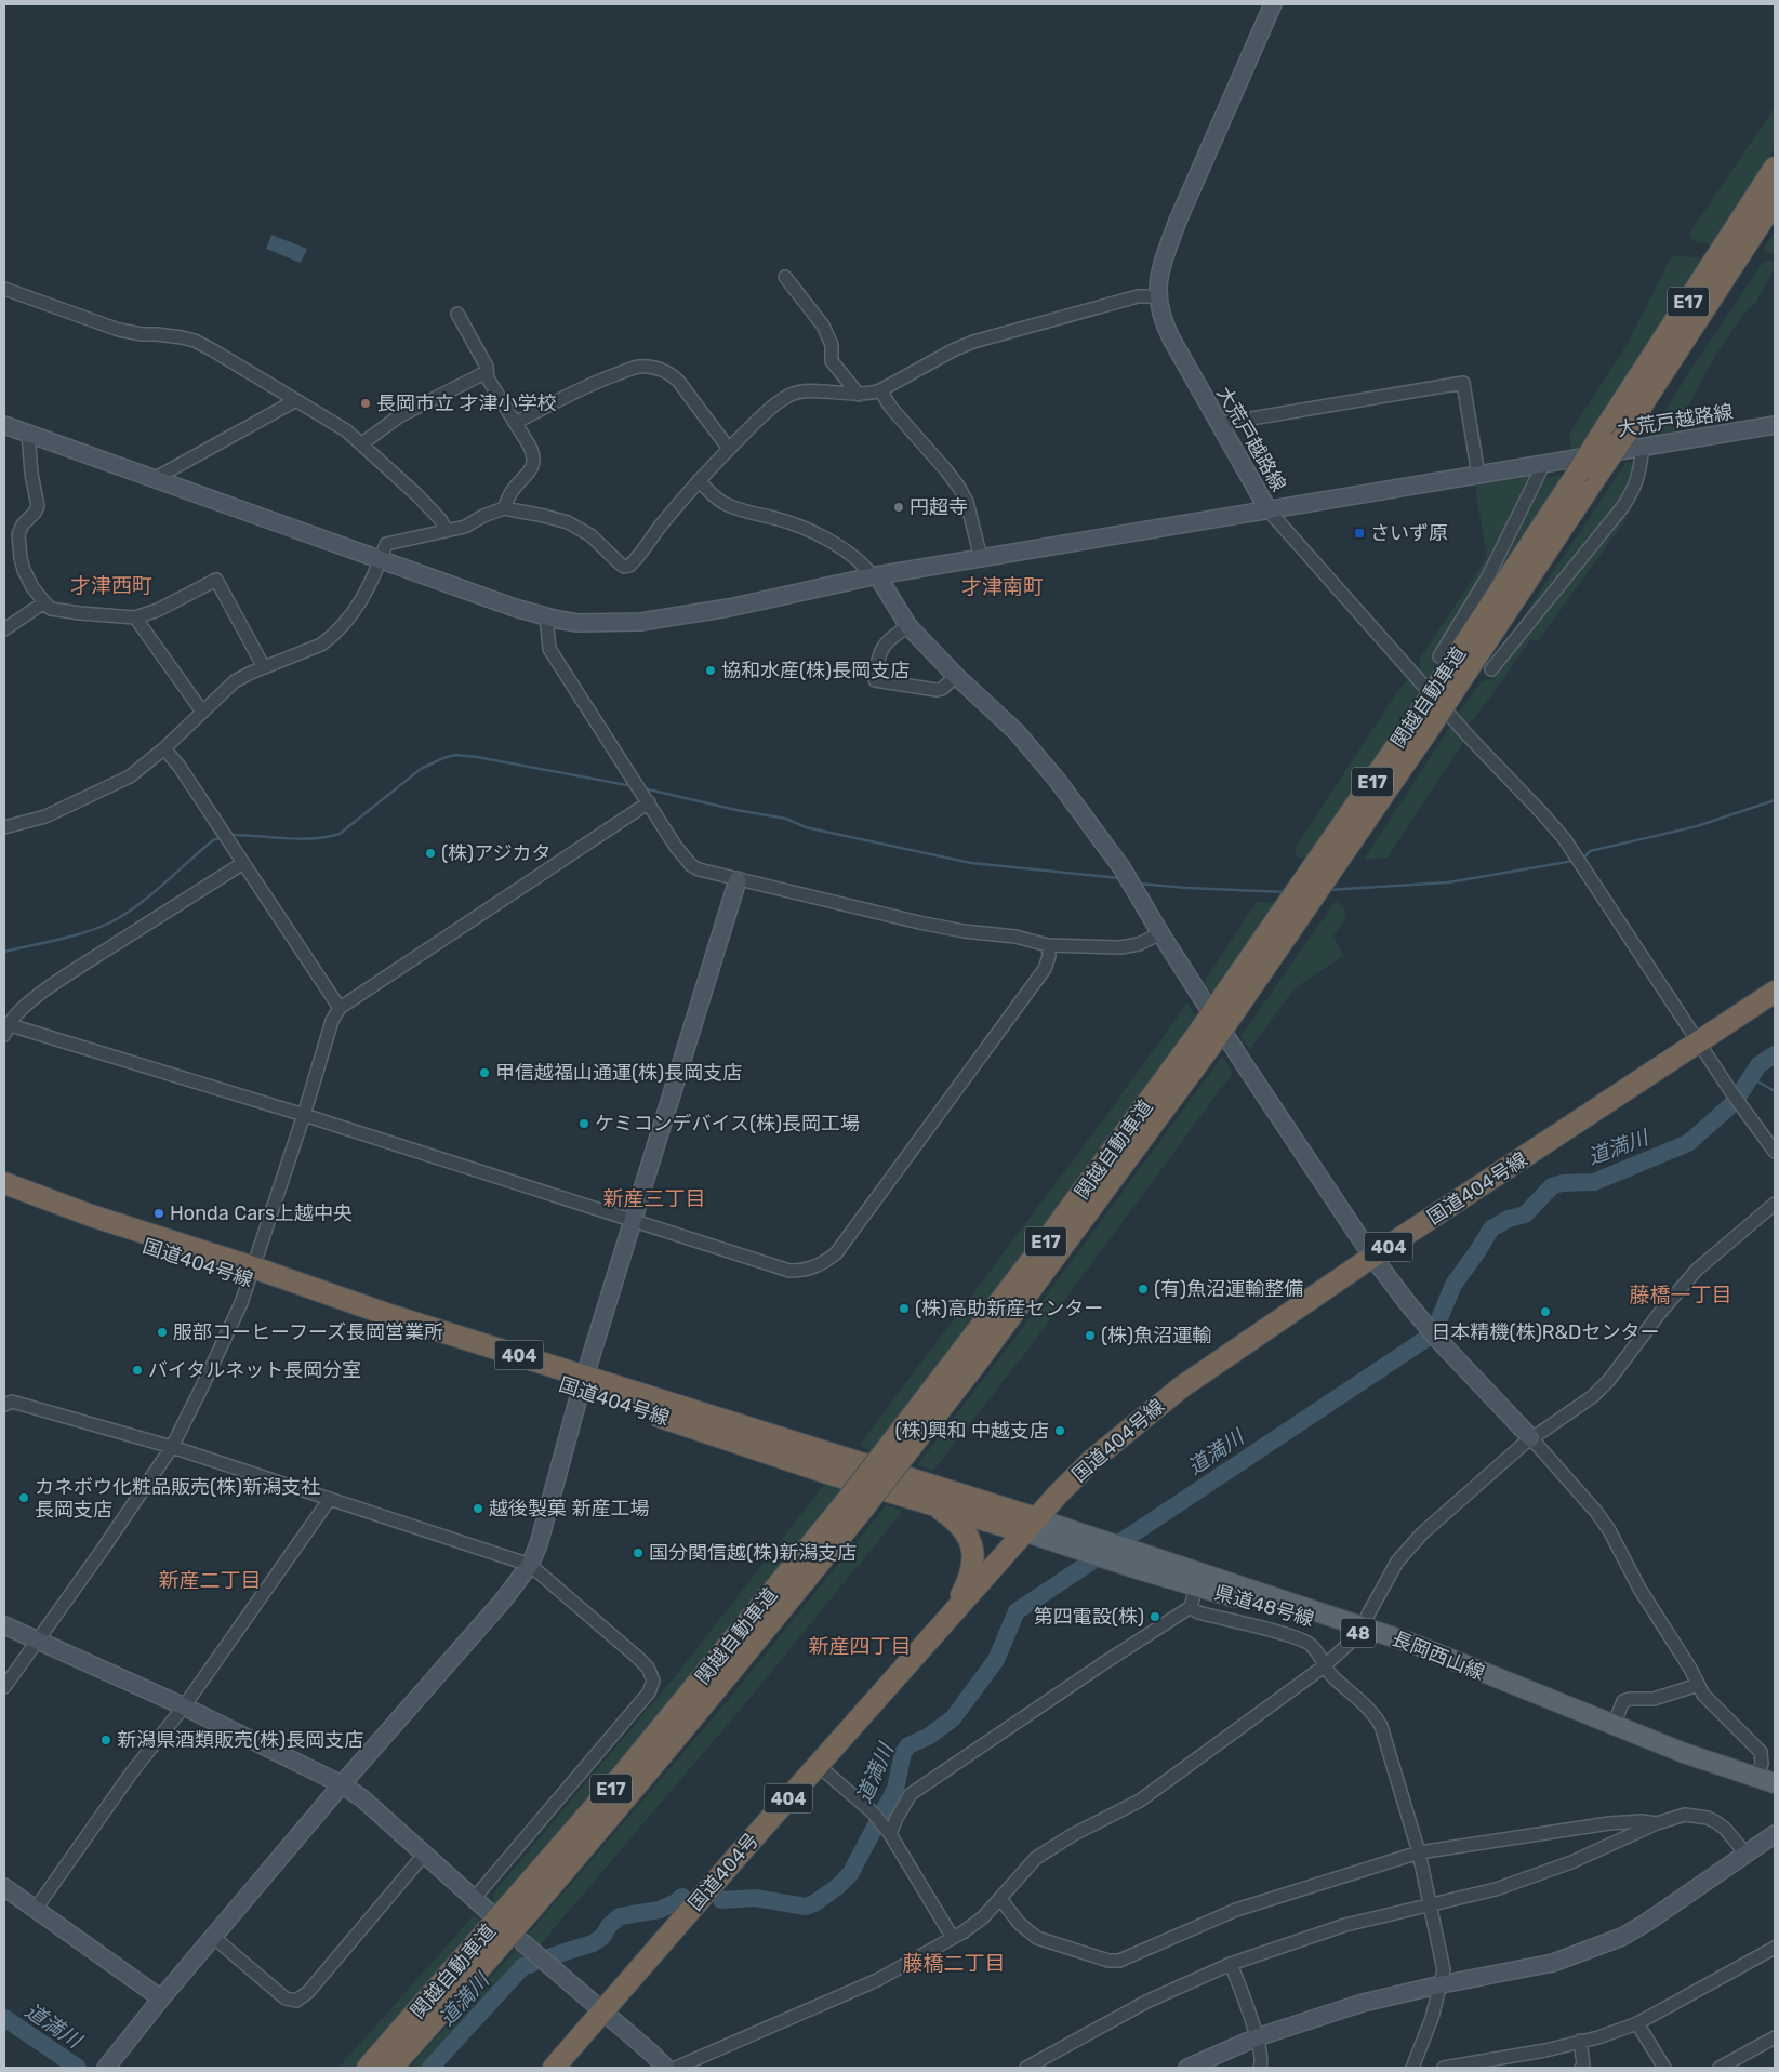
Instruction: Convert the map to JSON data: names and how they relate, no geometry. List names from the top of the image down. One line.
{"streets":{"highway":["E17","関越自動車道","国道404号線","404","国道404号"],"main road":["県道48号線","48","長岡西山線"],"street":["大荒戸越路線"]},"crossings":[["国道404号線","県道48号線"],["国道404号線","長岡西山線"],["国道404号線","国道404号"],["県道48号線","長岡西山線"],["県道48号線","国道404号"],["長岡西山線","国道404号"]],"districts":["才津西町","才津南町","新産三丁目","藤橋一丁目","新産二丁目","新産四丁目","藤橋二丁目"],"water":["道満川"],"places":{"other":["長岡市立 才津小学校","円超寺","協和水産(株)長岡支店","(株)アジカタ","甲信越福山通運(株)長岡支店","ケミコンデバイス(株)長岡工場","Honda Cars上越中央","(有)魚沼運輸整備","(株)高助新産センター","日本精機(株)R&Dセンター","服部コーヒーフーズ長岡営業所","(株)魚沼運輸","バイタルネット長岡分室","(株)興和 中越支店","カネボウ化粧品販売(株)新潟支社 長岡支店","越後製菓 新産工場","国分関信越(株)新潟支店","第四電設(株)","新潟県酒類販売(株)長岡支店"],"transit":["さいず原"]}}
